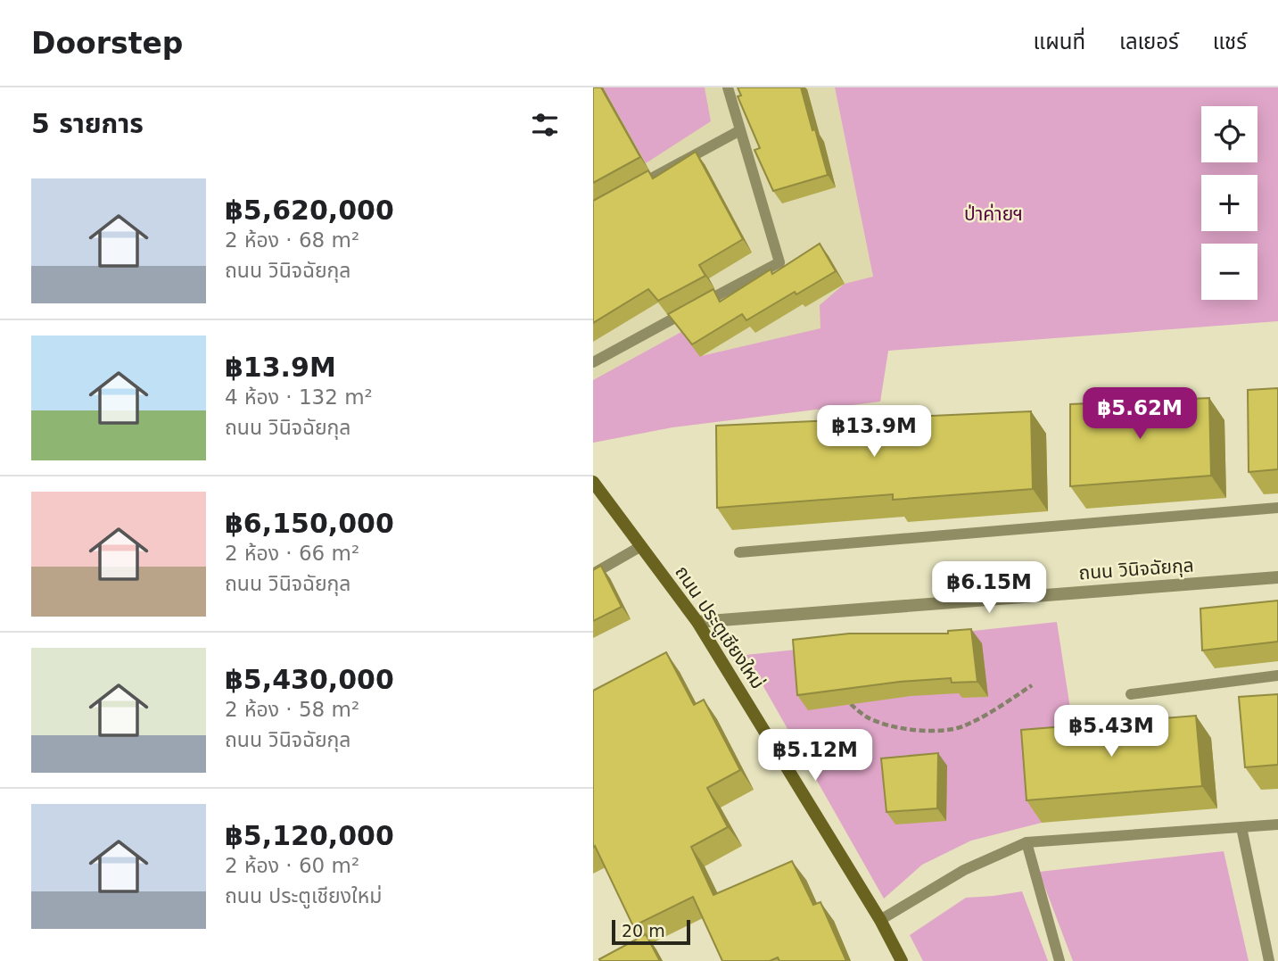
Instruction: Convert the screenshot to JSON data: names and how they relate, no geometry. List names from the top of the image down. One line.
{"streets":{"main road":["ถนน ประตูเชียงใหม่"],"street":["ถนน วินิจฉัยกุล"]},"crossings":[["ถนน วินิจฉัยกุล","ถนน ประตูเชียงใหม่"]],"parks":["ป่าค่ายฯ"],"scale_bar":"20 m","page":{"header":"Doorstep","nav":["แผนที่","เลเยอร์","แชร์"],"heading":"5 รายการ","map_buttons":["+","−"],"list":[{"name":"฿5,620,000","note":"2 ห้อง · 68 m² · ถนน วินิจฉัยกุล"},{"name":"฿13.9M","note":"4 ห้อง · 132 m² · ถนน วินิจฉัยกุล"},{"name":"฿6,150,000","note":"2 ห้อง · 66 m² · ถนน วินิจฉัยกุล"},{"name":"฿5,430,000","note":"2 ห้อง · 58 m² · ถนน วินิจฉัยกุล"},{"name":"฿5,120,000","note":"2 ห้อง · 60 m² · ถนน ประตูเชียงใหม่"}],"price":["฿5.62M","฿13.9M","฿6.15M","฿5.43M","฿5.12M"],"scale":"20 m"}}
